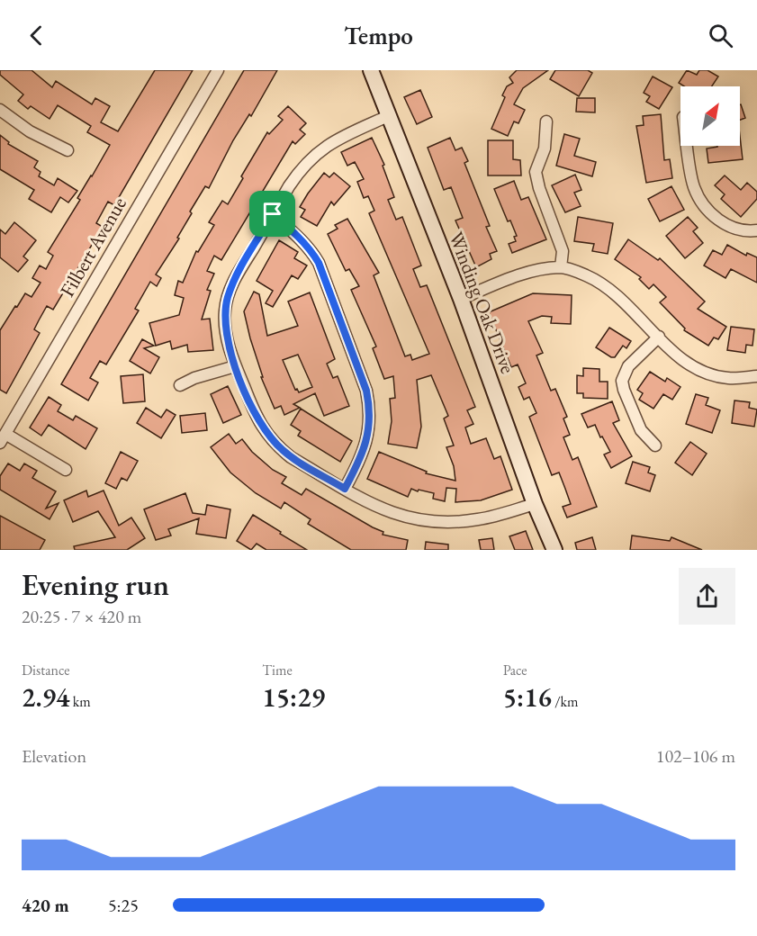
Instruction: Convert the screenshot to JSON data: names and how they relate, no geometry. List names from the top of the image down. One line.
{"streets":{"street":["Filbert Avenue","Winding Oak Drive"]},"north":"top right","page":{"header":"Tempo","heading":["Evening run","20:25 · 7 × 420 m"],"stats":[["Distance","2.94 km"],["Time","15:29"],["Pace","5:16 /km"]],"chart":["Elevation","102–106 m"],"list":[{"name":"420 m","note":"5:25"}]}}
